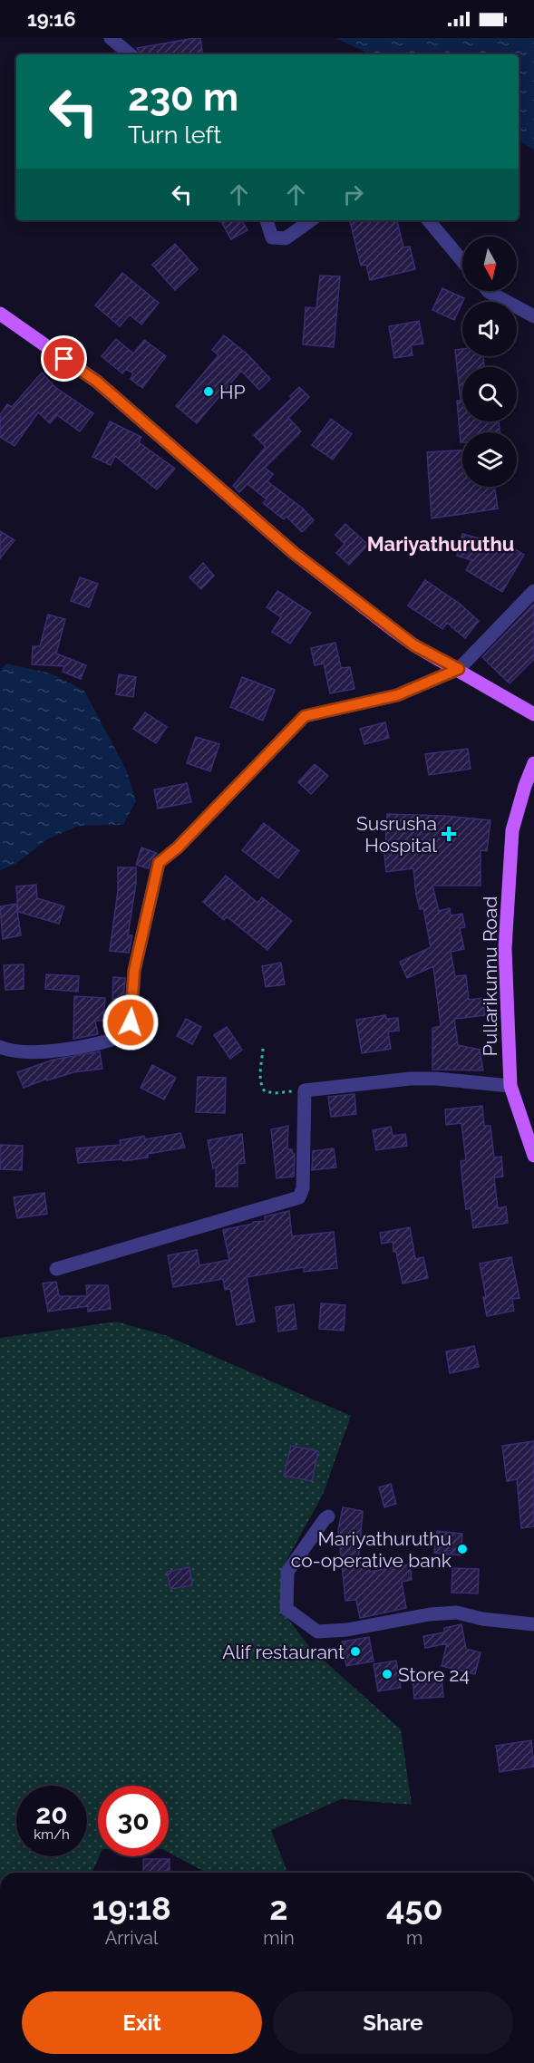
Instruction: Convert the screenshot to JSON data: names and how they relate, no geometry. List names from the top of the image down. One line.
{"streets":{"main road":["Pullarikunnu Road"]},"districts":["Mariyathuruthu"],"places":{"other":["HP","Mariyathuruthu co-operative bank","Alif restaurant","Store 24"],"health":["Susrusha Hospital"]},"north":"bottom","page":{"status":"19:16","turn":["230 m","Turn left"],"speed":"20 km/h","limit":"30","eta":["19:18","Arrival","2","min","450","m"],"buttons":["Exit","Share"]}}
